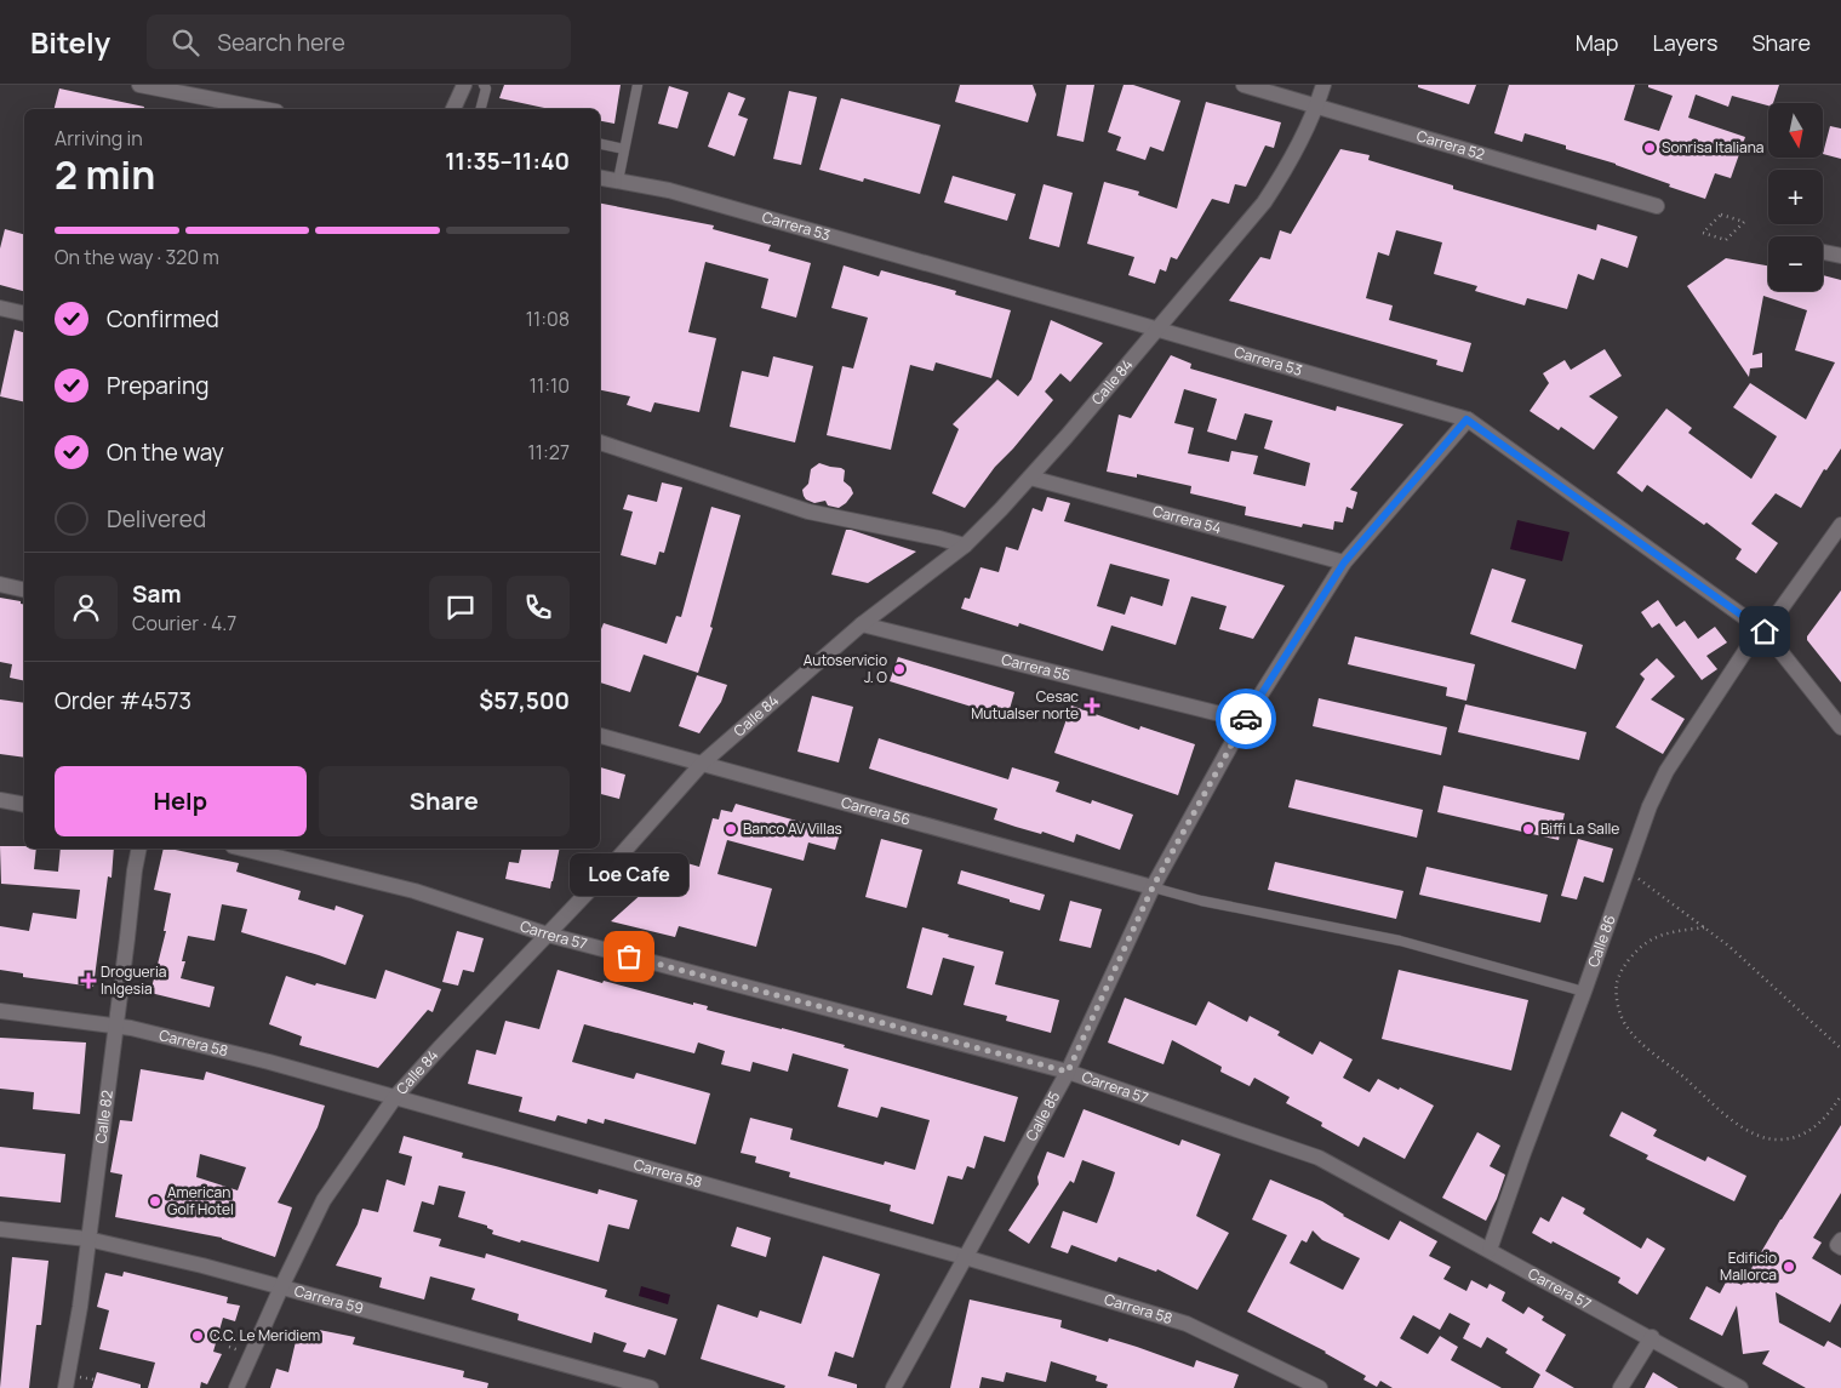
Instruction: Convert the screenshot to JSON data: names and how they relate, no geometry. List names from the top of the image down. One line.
{"streets":{"street":["Carrera 52","Carrera 53","Calle 84","Carrera 54","Carrera 55","Carrera 56","Carrera 57","Calle 86","Carrera 58","Calle 82","Calle 85","Carrera 59"]},"crossings":[["Carrera 52","Calle 84"],["Carrera 53","Calle 84"],["Carrera 53","Calle 85"],["Calle 84","Carrera 54"],["Calle 84","Carrera 55"],["Calle 84","Carrera 56"],["Calle 84","Carrera 57"],["Calle 84","Carrera 58"],["Calle 84","Carrera 59"],["Carrera 54","Calle 85"],["Carrera 55","Calle 85"],["Carrera 56","Calle 85"],["Carrera 57","Calle 86"],["Carrera 57","Calle 85"],["Carrera 58","Calle 82"],["Carrera 58","Calle 85"],["Calle 82","Carrera 59"]],"places":{"other":["Sonrisa Italiana","Autoservicio J. O","Banco AV Villas","Biffi La Salle","Loe Cafe","American Golf Hotel","Edificio Mallorca","C.C. Le Meridiem"],"health":["Cesac Mutualser norte","Drogueria Inlgesia"]},"north":"bottom","page":{"header":"Bitely","search":"Search here","nav":["Map","Layers","Share"],"map_buttons":["+","−"],"heading":["2 min","Arriving in","11:35–11:40"],"panel":["Sam","Courier · 4.7","Order #4573","$57,500"],"bar":"On the way · 320 m","list":[["Confirmed","11:08"],["Preparing","11:10"],["On the way","11:27"],"Delivered"],"buttons":["Help","Share"],"bubble":"Loe Cafe"}}
